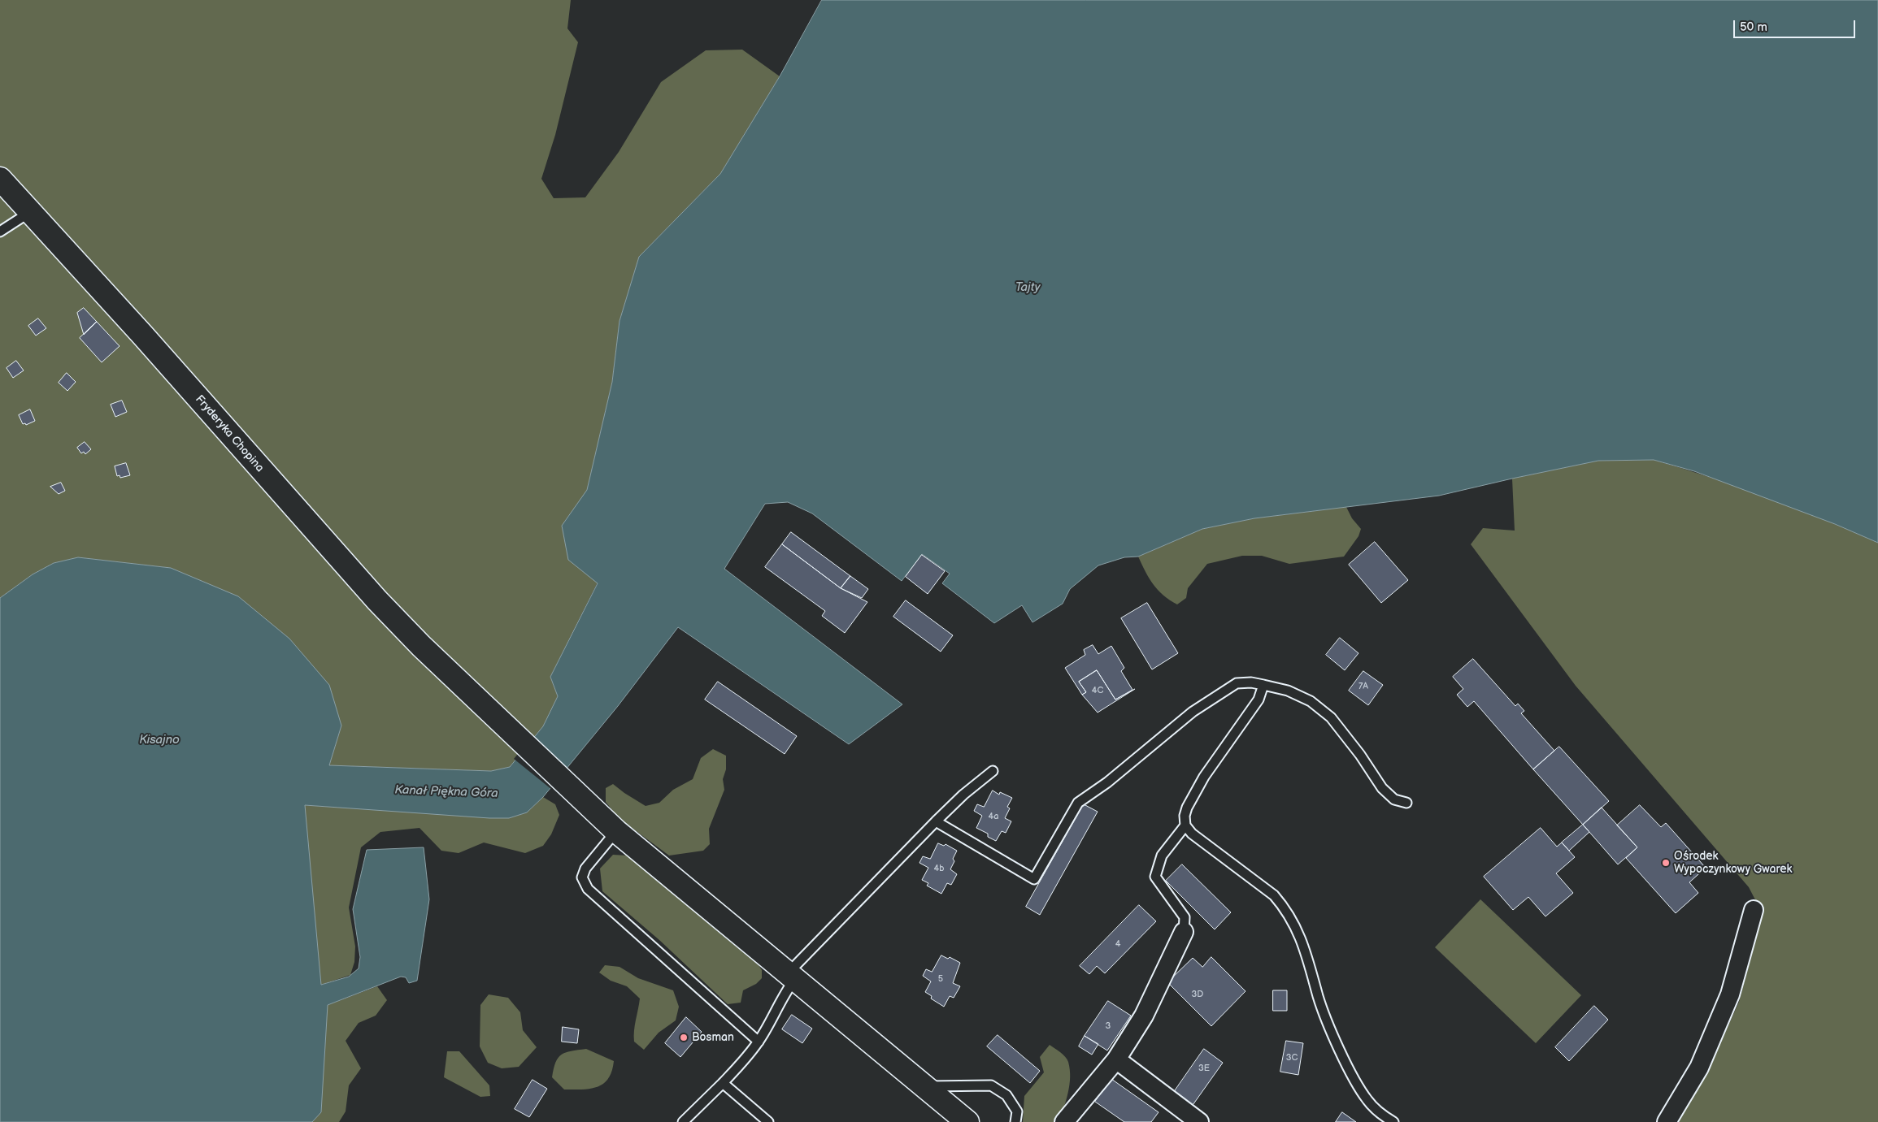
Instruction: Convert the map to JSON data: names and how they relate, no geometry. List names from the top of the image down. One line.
{"streets":{"main road":["Fryderyka Chopina"]},"water":["Tajty","Kisajno","Kanał Piękna Góra"],"places":["Ośrodek Wypoczynkowy Gwarek","Bosman"],"house_numbers":["7A","4C","4a","4b","4","5","3D","3","3C","3E"],"scale_bar":"50 m"}
